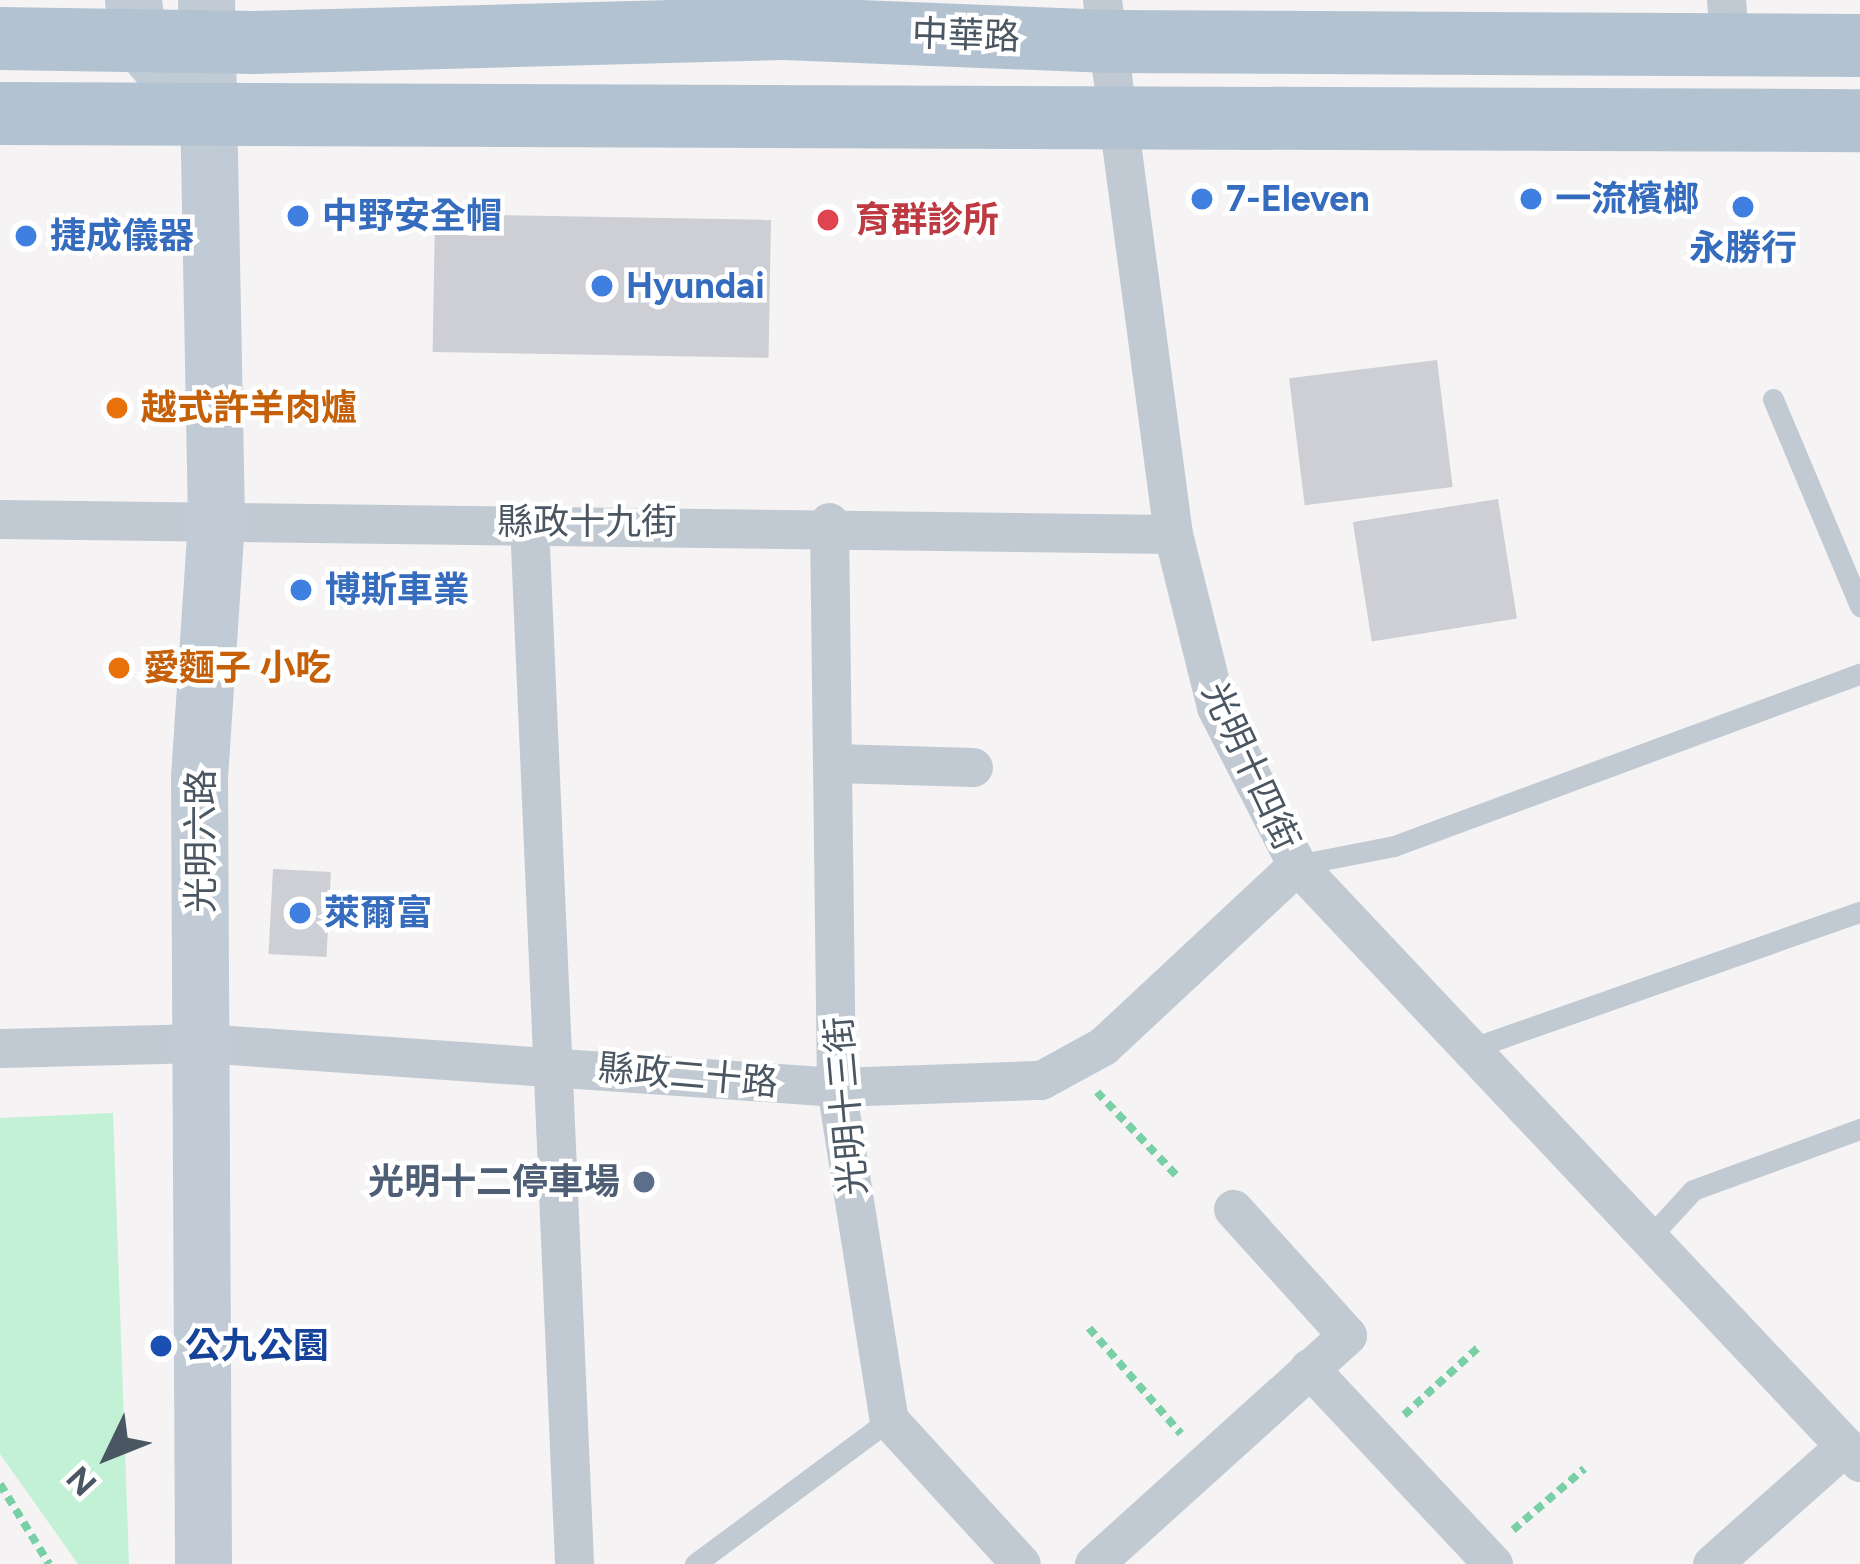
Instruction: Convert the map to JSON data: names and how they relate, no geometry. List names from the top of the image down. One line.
{"streets":{"main road":["中華路"],"street":["縣政十九街","光明十四街","光明六路","縣政二十路","光明十三街"]},"crossings":[["中華路","光明十四街"],["中華路","光明六路"],["縣政十九街","光明十四街"],["縣政十九街","光明六路"],["縣政十九街","光明十三街"],["光明十四街","縣政二十路"],["光明六路","縣政二十路"],["縣政二十路","光明十三街"]],"places":["7-Eleven","一流檳榔","永勝行","中野安全帽","育群診所","捷成儀器","Hyundai","越式許羊肉爐","博斯車業","愛麵子 小吃","萊爾富","光明十二停車場","公九公園"],"north":"bottom left"}
